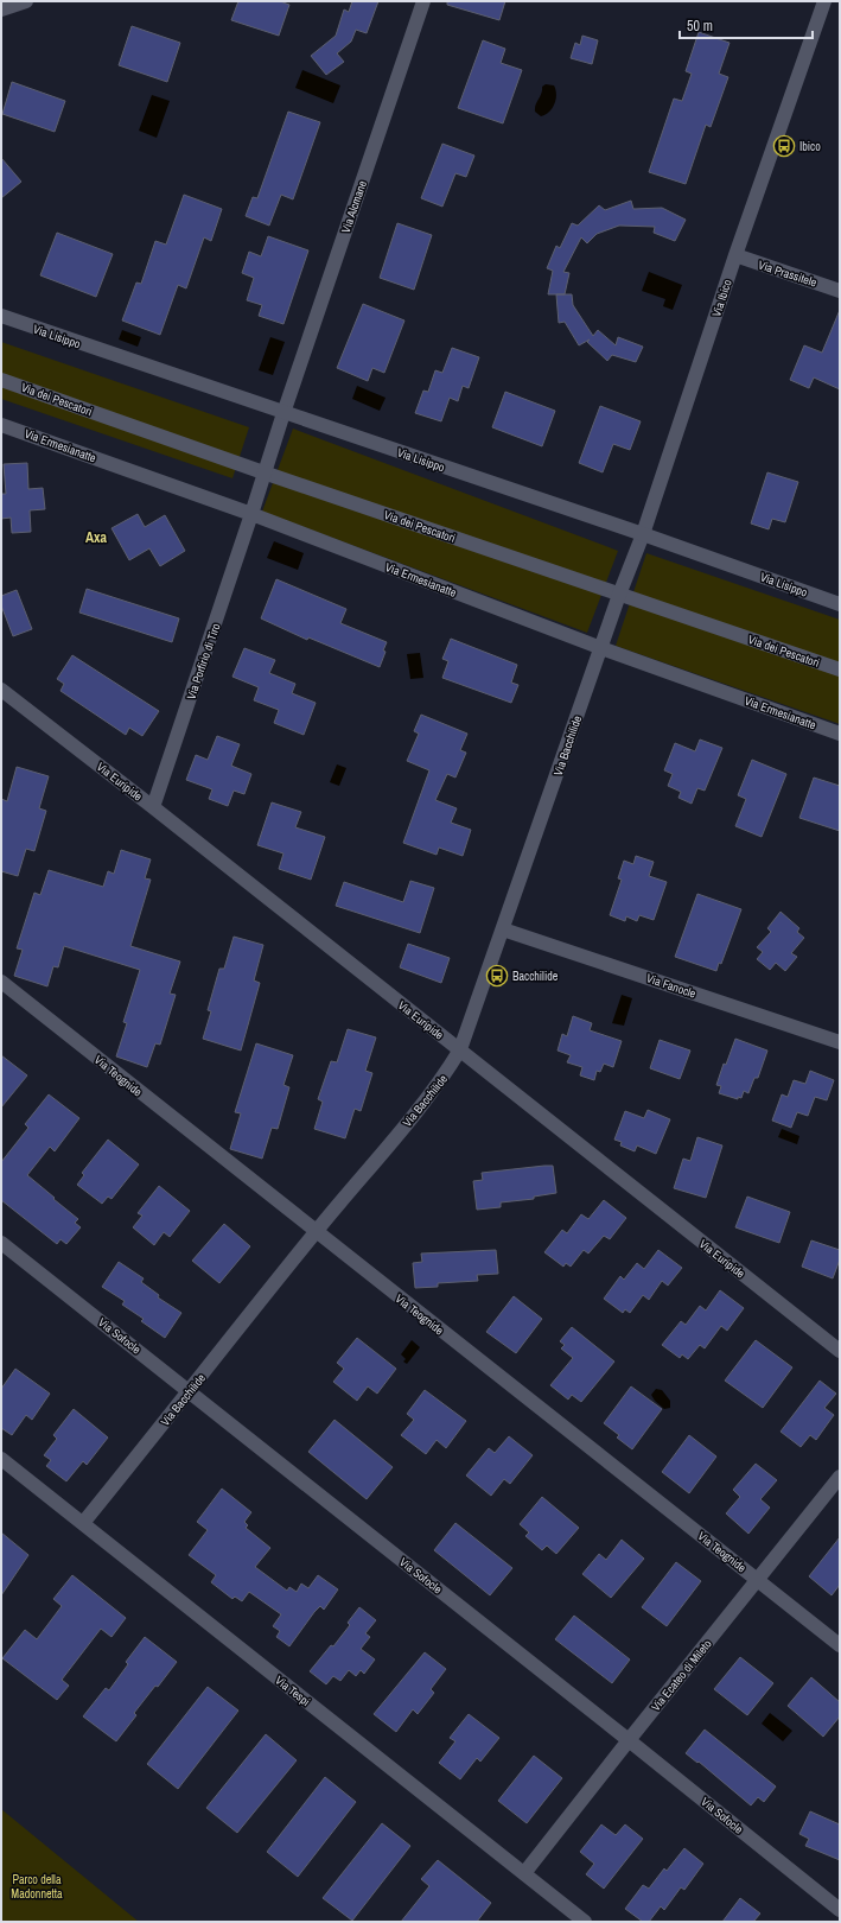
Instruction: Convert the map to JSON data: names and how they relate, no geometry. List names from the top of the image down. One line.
{"streets":{"street":["Via Alcmane","Via Prassitele","Via Ibico","Via Lisippo","Via dei Pescatori","Via Ermesianatte","Via Porfirio di Tiro","Via Bacchilide","Via Euripide","Via Fanocle","Via Teognide","Via Sofocle","Via Ecateo di Mileto","Via Tespi"]},"crossings":[["Via Alcmane","Via Lisippo"],["Via Alcmane","Via dei Pescatori"],["Via Alcmane","Via Porfirio di Tiro"],["Via Prassitele","Via Ibico"],["Via Ibico","Via Lisippo"],["Via Ibico","Via dei Pescatori"],["Via Ibico","Via Bacchilide"],["Via dei Pescatori","Via Porfirio di Tiro"],["Via dei Pescatori","Via Bacchilide"],["Via Ermesianatte","Via Porfirio di Tiro"],["Via Ermesianatte","Via Bacchilide"],["Via Porfirio di Tiro","Via Euripide"],["Via Bacchilide","Via Euripide"],["Via Bacchilide","Via Fanocle"],["Via Bacchilide","Via Teognide"],["Via Bacchilide","Via Sofocle"],["Via Bacchilide","Via Tespi"],["Via Teognide","Via Ecateo di Mileto"],["Via Sofocle","Via Ecateo di Mileto"],["Via Ecateo di Mileto","Via Tespi"]],"districts":["Axa"],"parks":["Parco della Madonnetta"],"places":{"bus stop":["Ibico","Bacchilide"]},"scale_bar":"50 m"}
